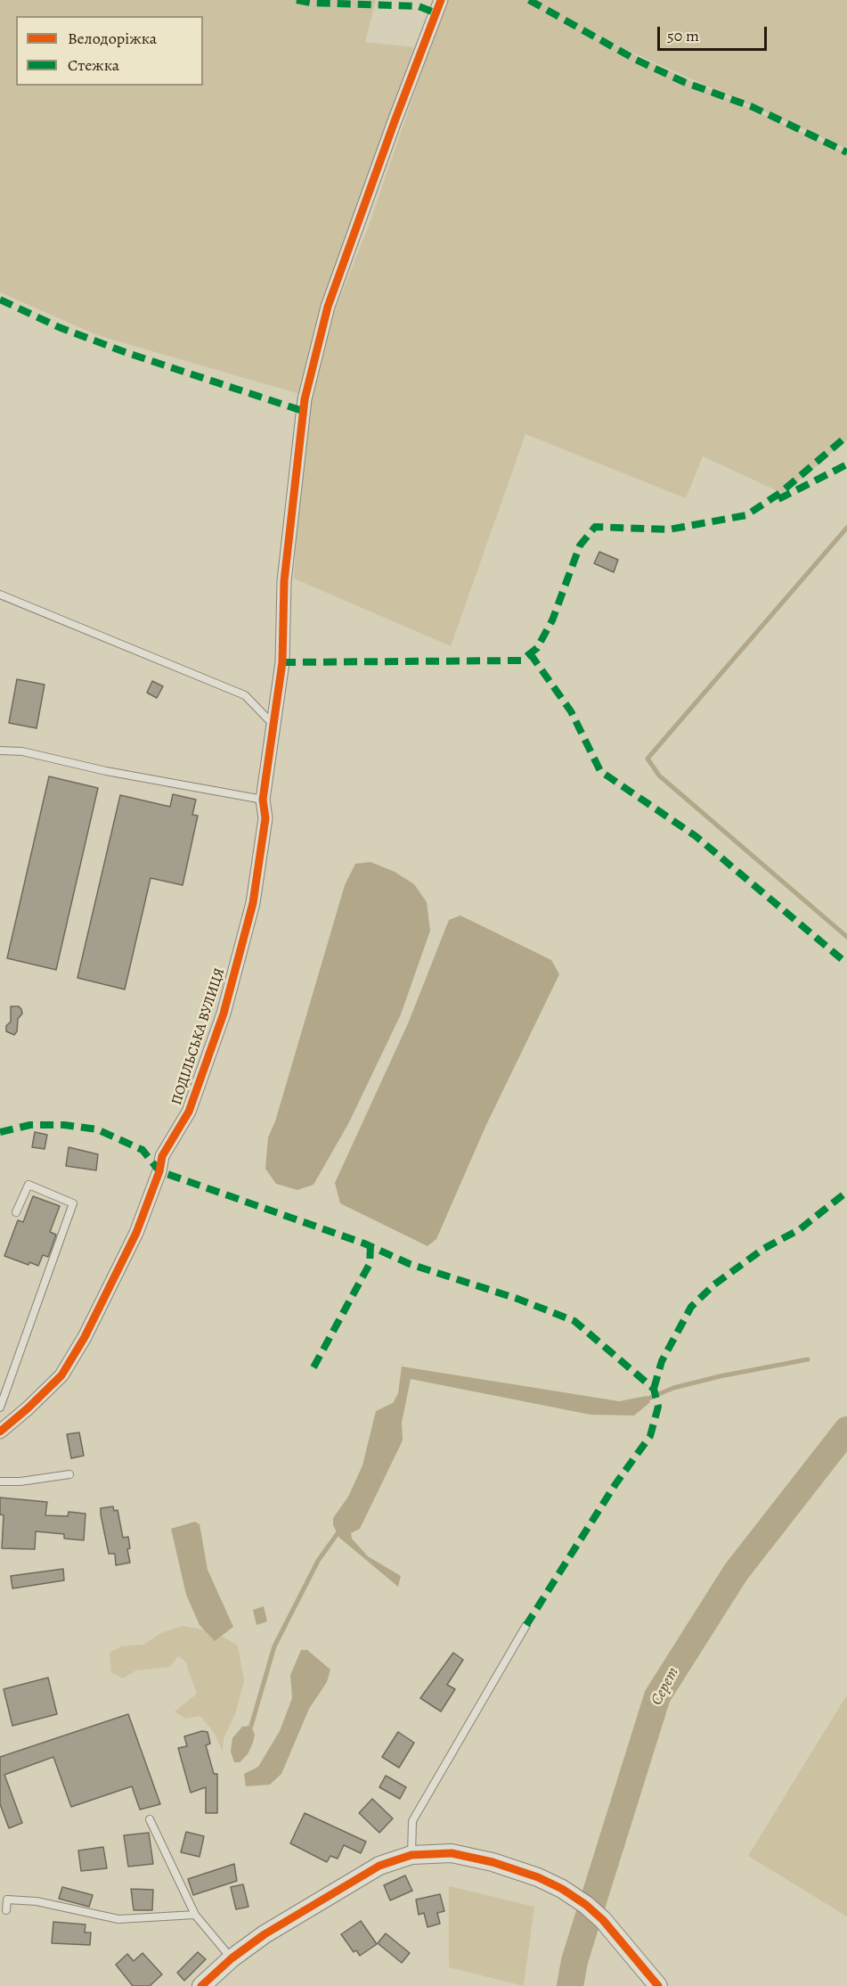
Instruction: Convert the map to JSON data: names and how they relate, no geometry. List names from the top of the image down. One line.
{"streets":{"street":["ПОДІЛЬСЬКА ВУЛИЦЯ"]},"water":["Серет"],"legend":["Велодоріжка","Стежка"],"scale_bar":"50 m"}
